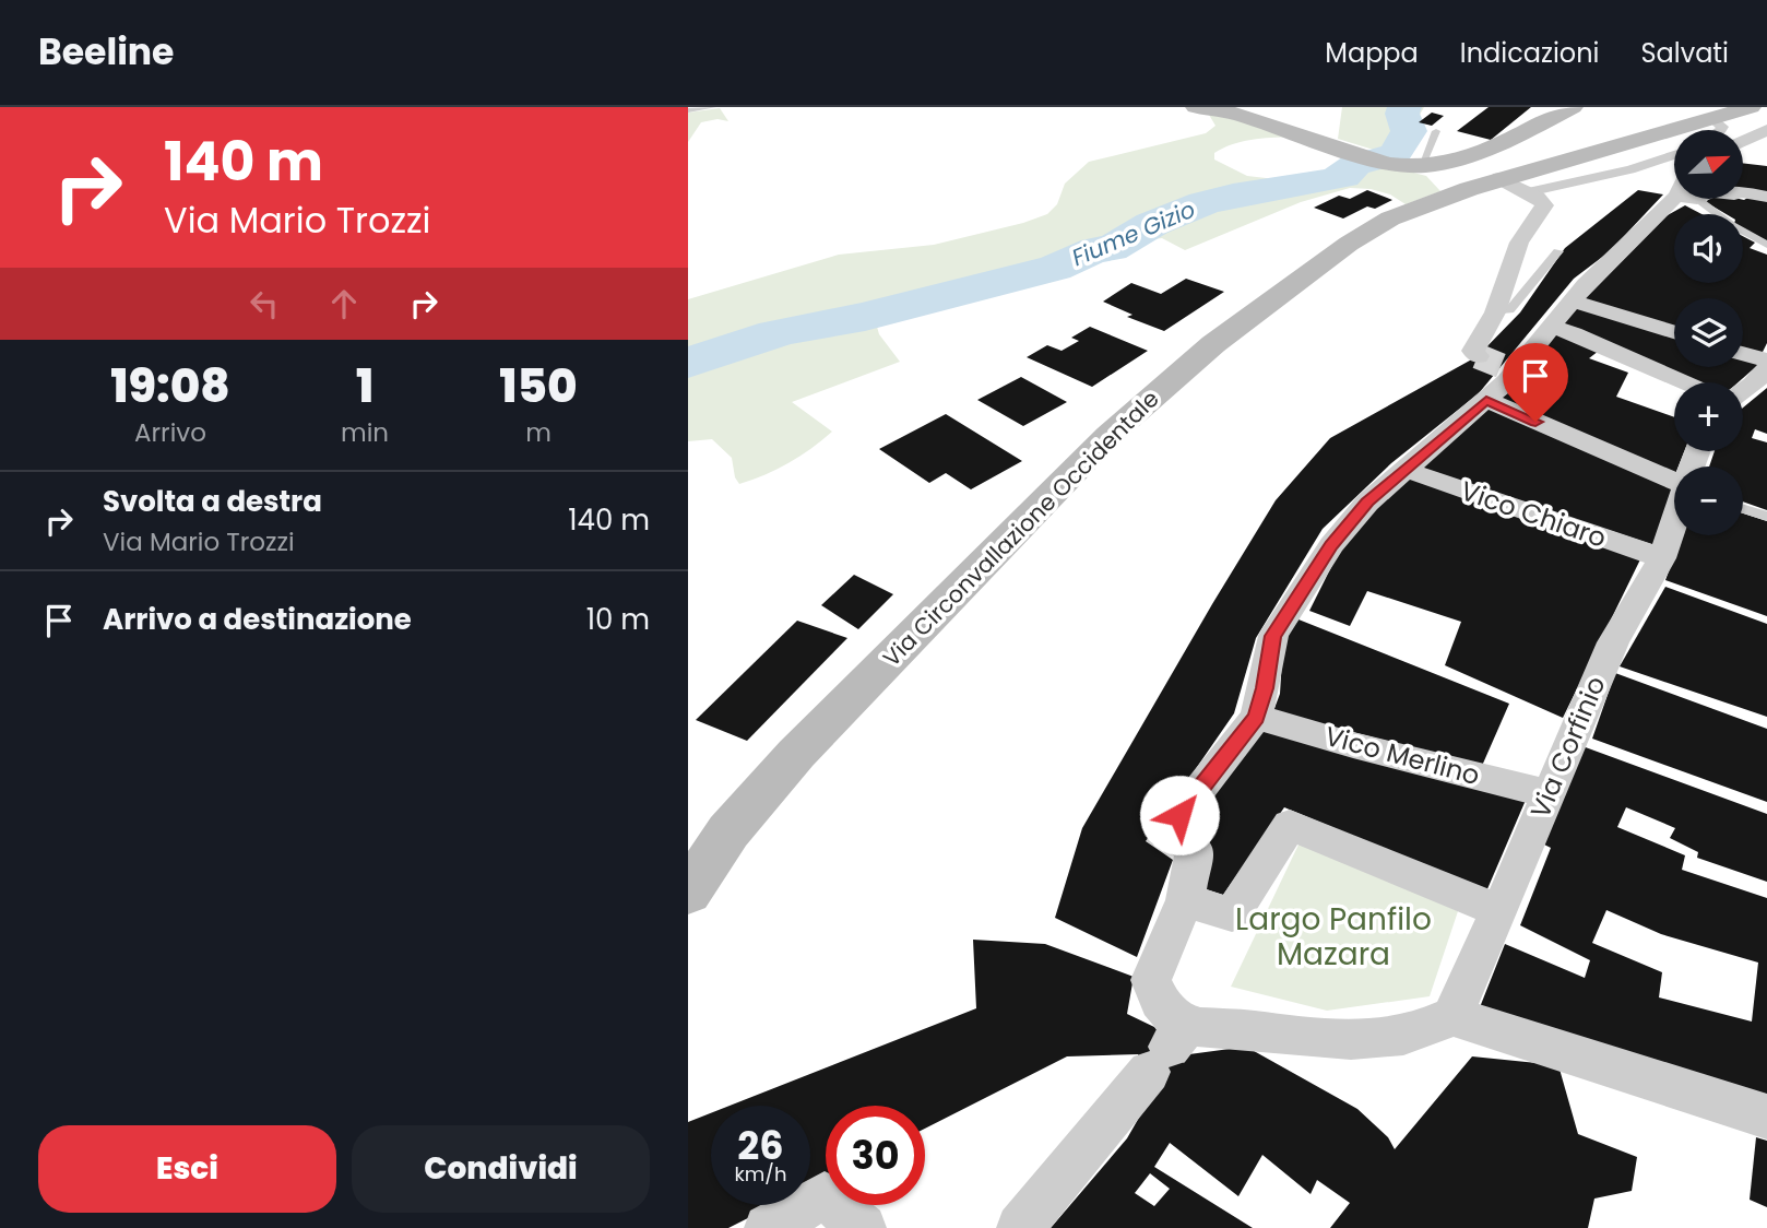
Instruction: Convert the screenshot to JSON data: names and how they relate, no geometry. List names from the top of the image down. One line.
{"streets":{"main road":["Via Circonvallazione Occidentale"],"street":["Vico Chiaro","Via Corfinio","Vico Merlino"]},"crossings":[["Vico Chiaro","Via Corfinio"],["Via Corfinio","Vico Merlino"]],"water":["Fiume Gizio"],"parks":["Largo Panfilo Mazara"],"north":"top right","page":{"header":"Beeline","nav":["Mappa","Indicazioni","Salvati"],"turn":["140 m","Via Mario Trozzi"],"map_buttons":["+","−"],"eta":["19:08","Arrivo","1","min","150","m"],"list":[{"name":"Svolta a destra","note":"Via Mario Trozzi","value":"140 m"},{"name":"Arrivo a destinazione","value":"10 m"}],"speed":"26 km/h","limit":"30","buttons":["Esci","Condividi"]}}
